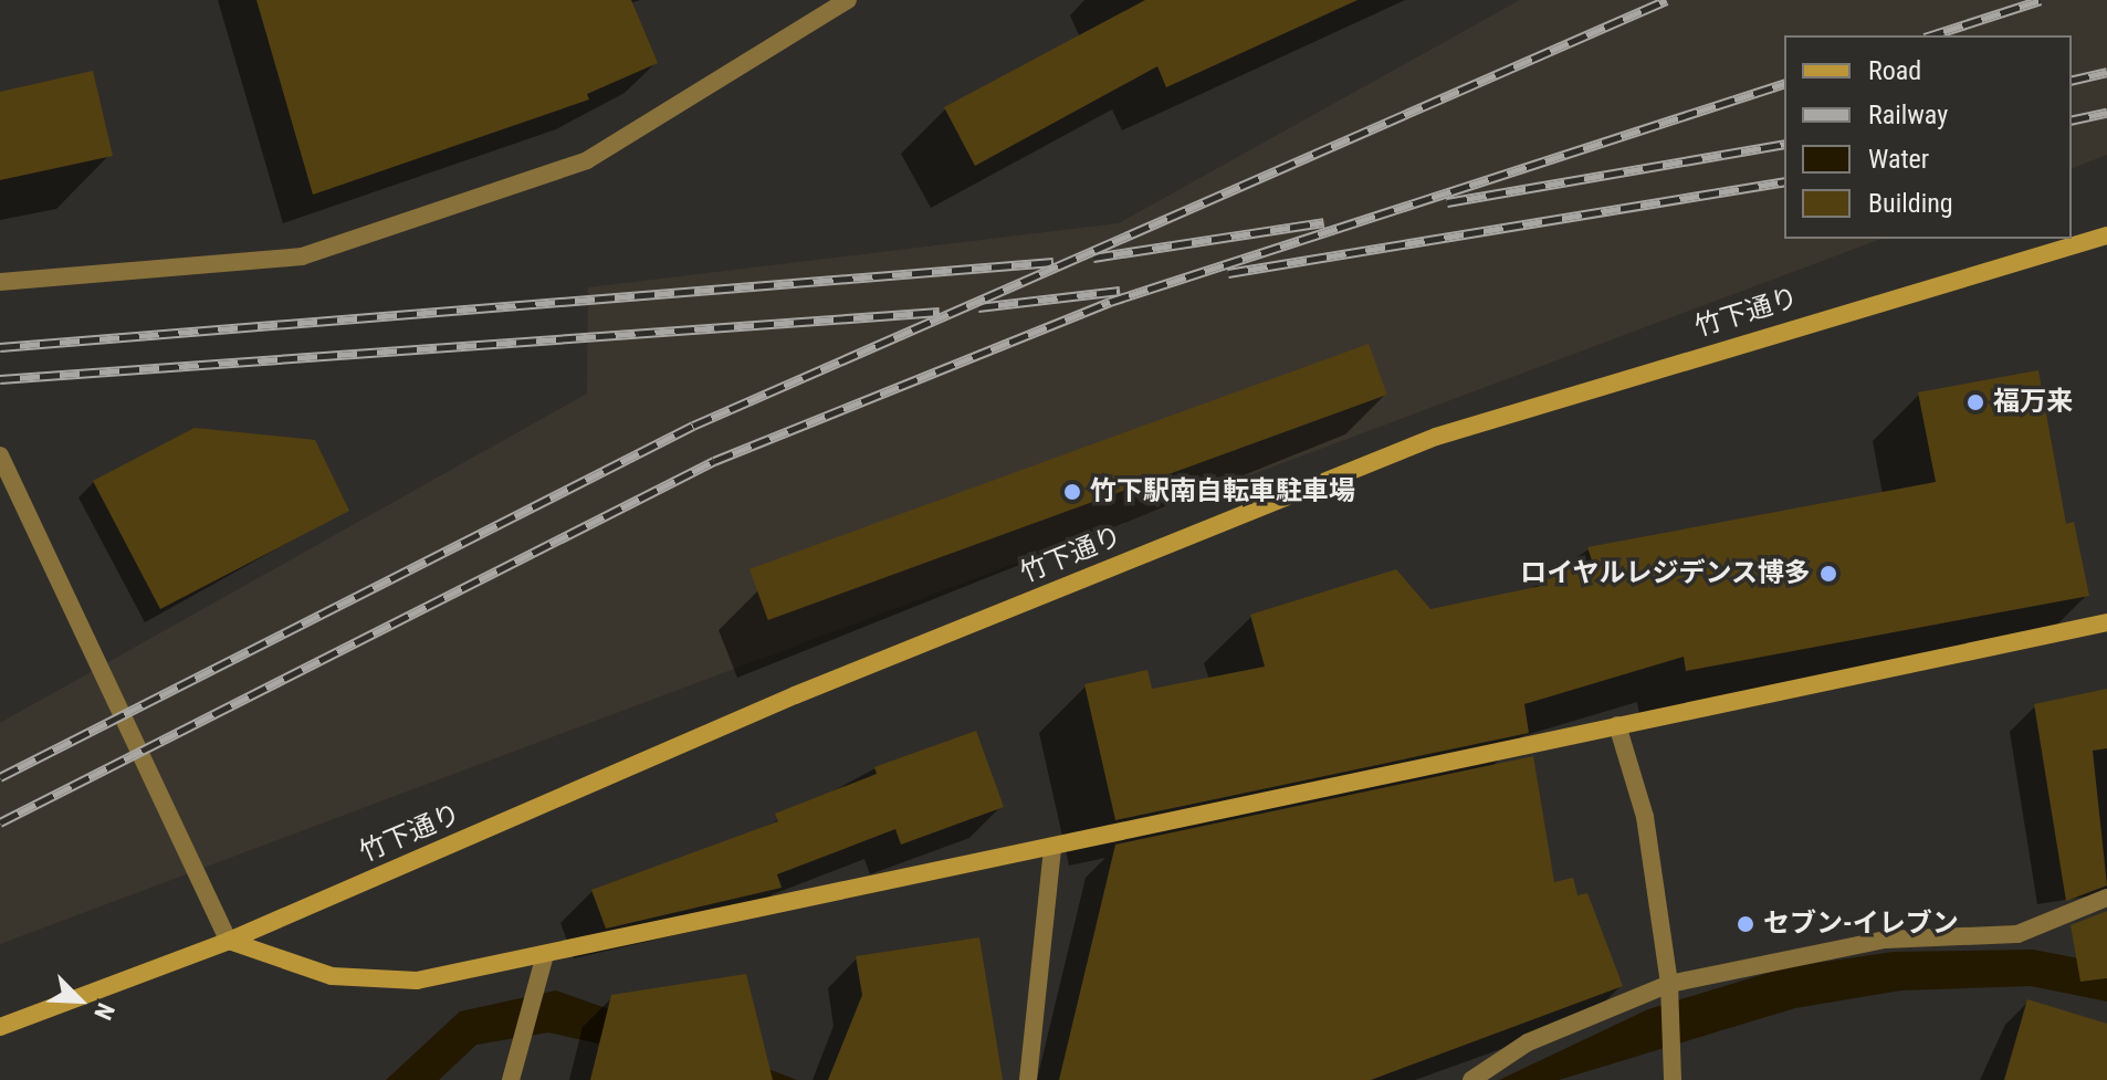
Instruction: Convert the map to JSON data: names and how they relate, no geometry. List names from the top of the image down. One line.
{"streets":{"main road":["竹下通り"]},"places":["福万来","竹下駅南自転車駐車場","ロイヤルレジデンス博多","セブン-イレブン"],"legend":["Road","Railway","Water","Building"],"north":"bottom right"}
